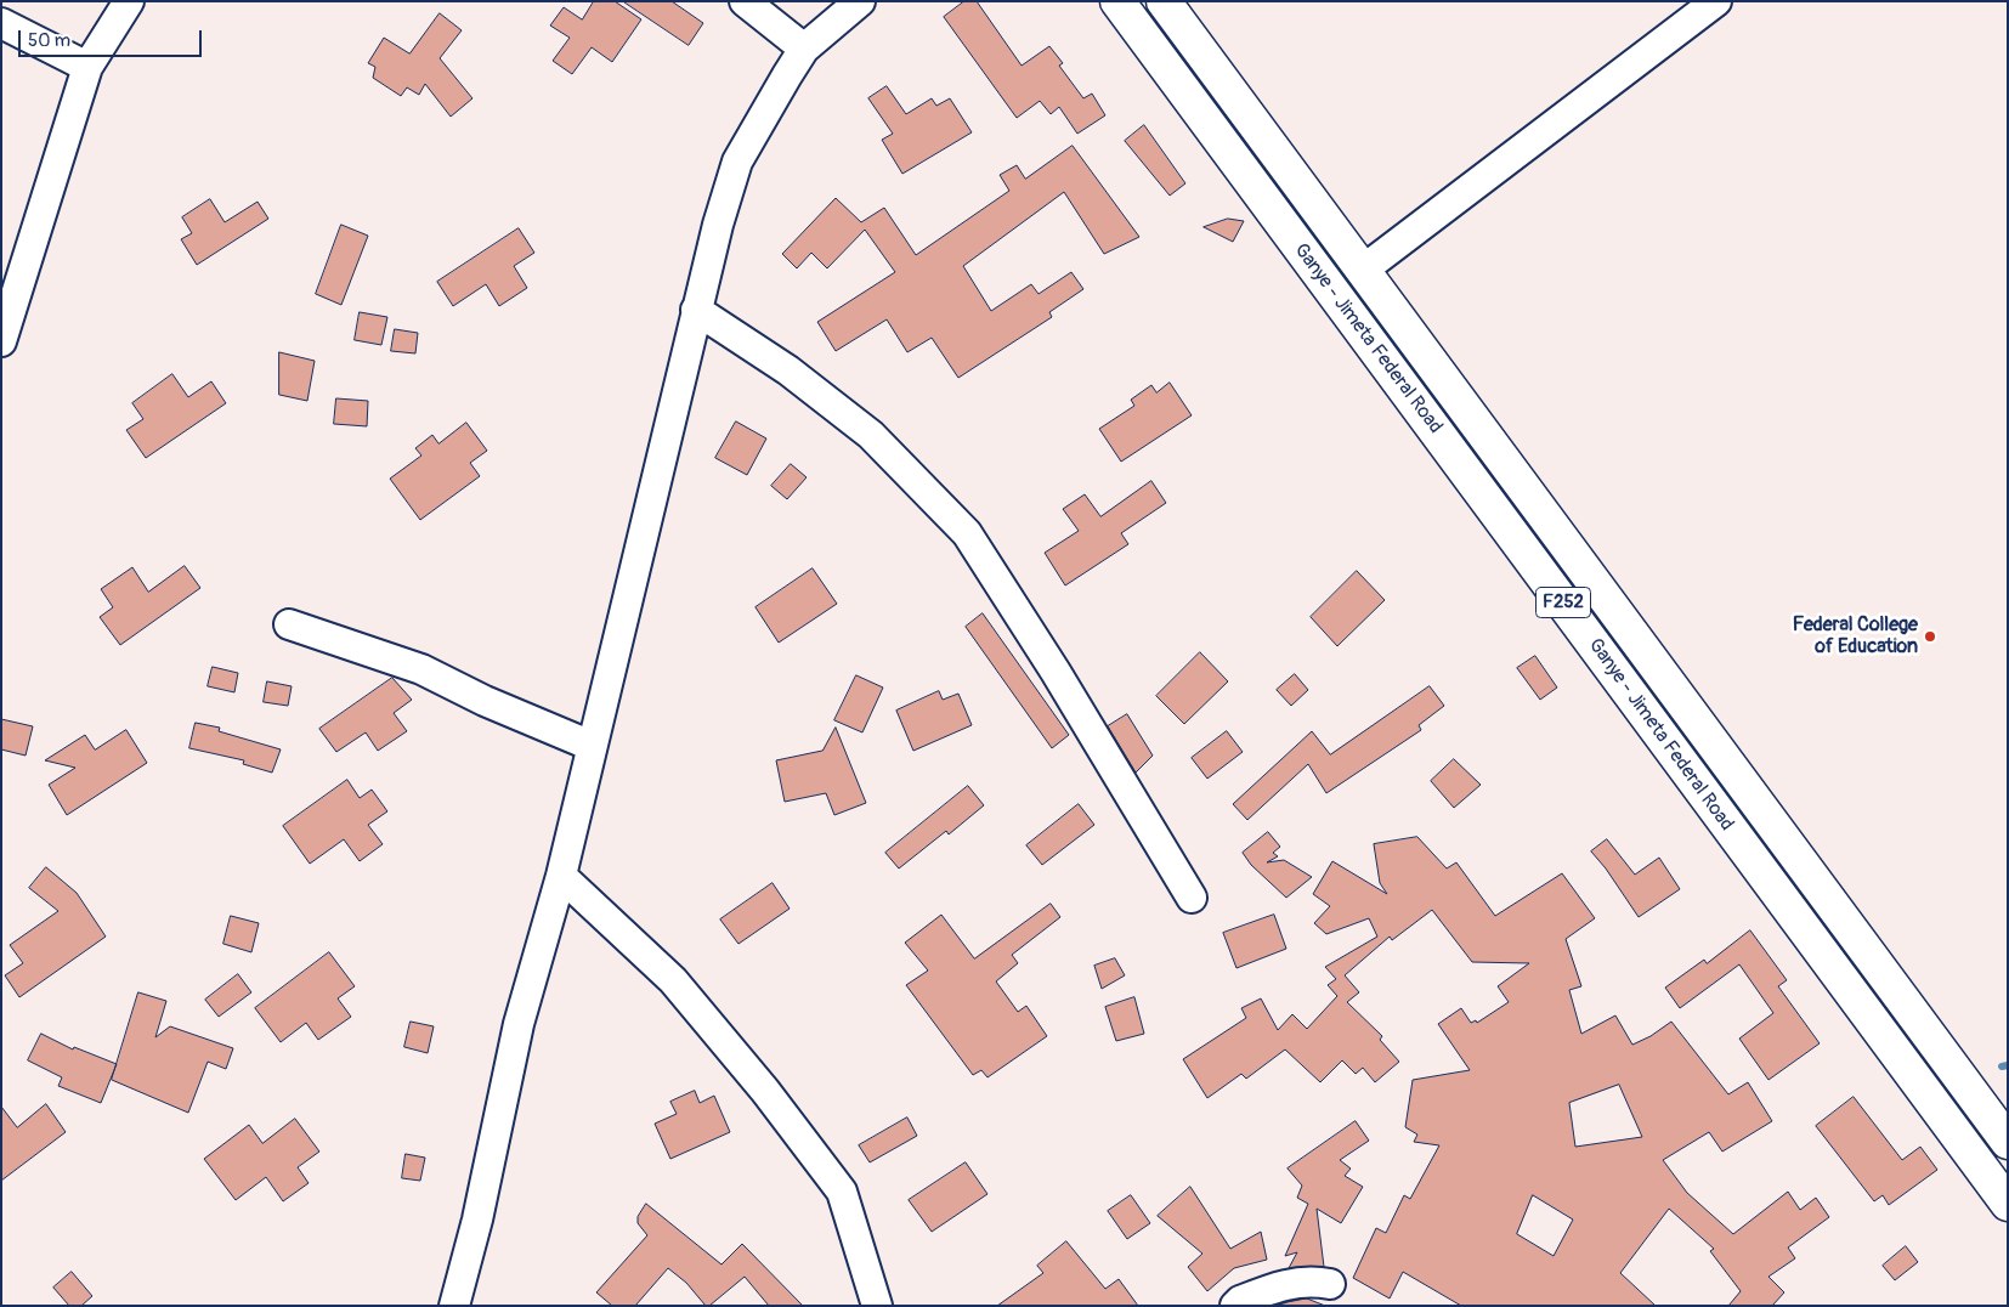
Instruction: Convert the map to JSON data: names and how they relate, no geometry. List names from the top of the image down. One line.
{"streets":{"main road":["Ganye - Jimeta Federal Road","F252"]},"places":["Federal College of Education"],"scale_bar":"50 m"}
